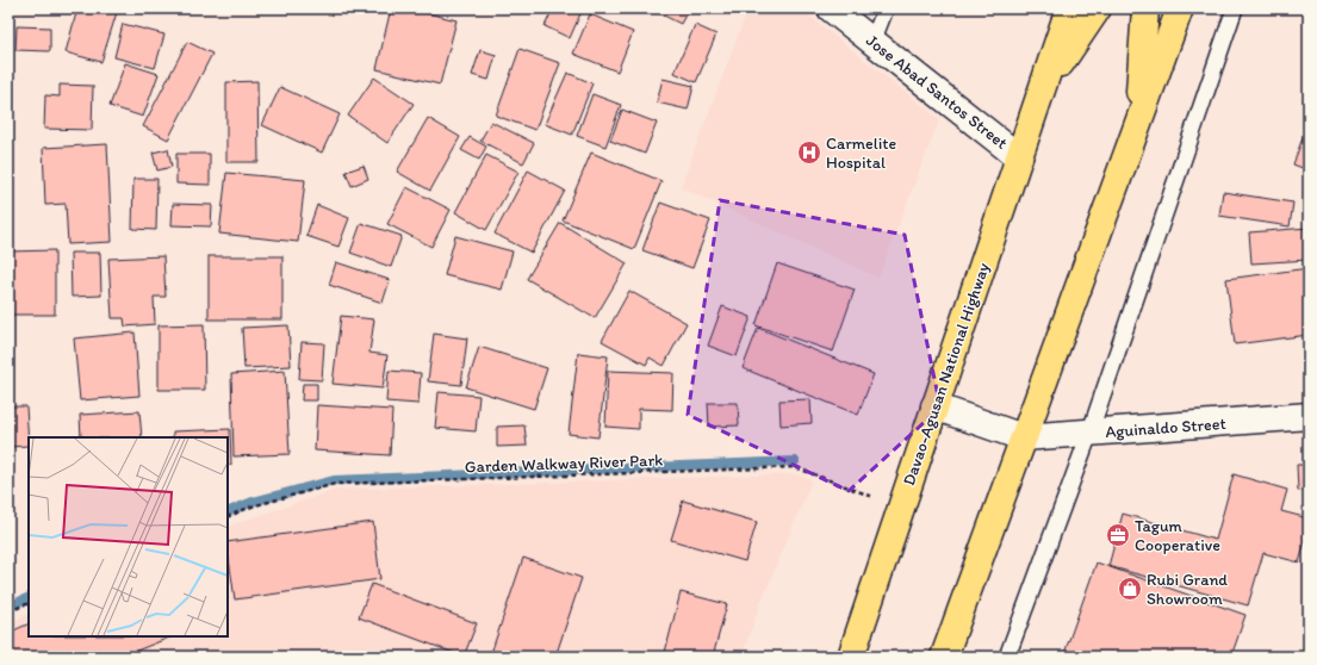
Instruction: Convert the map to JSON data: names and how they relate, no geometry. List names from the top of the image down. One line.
{"streets":{"highway":["Davao-Agusan National Highway"],"street":["Jose Abad Santos Street","Aguinaldo Street"],"path":["Garden Walkway River Park"]},"crossings":[["Jose Abad Santos Street","Davao-Agusan National Highway"],["Davao-Agusan National Highway","Garden Walkway River Park"]],"places":{"hospital":["Carmelite Hospital"],"office":["Tagum Cooperative"],"shop":["Rubi Grand Showroom"]}}
